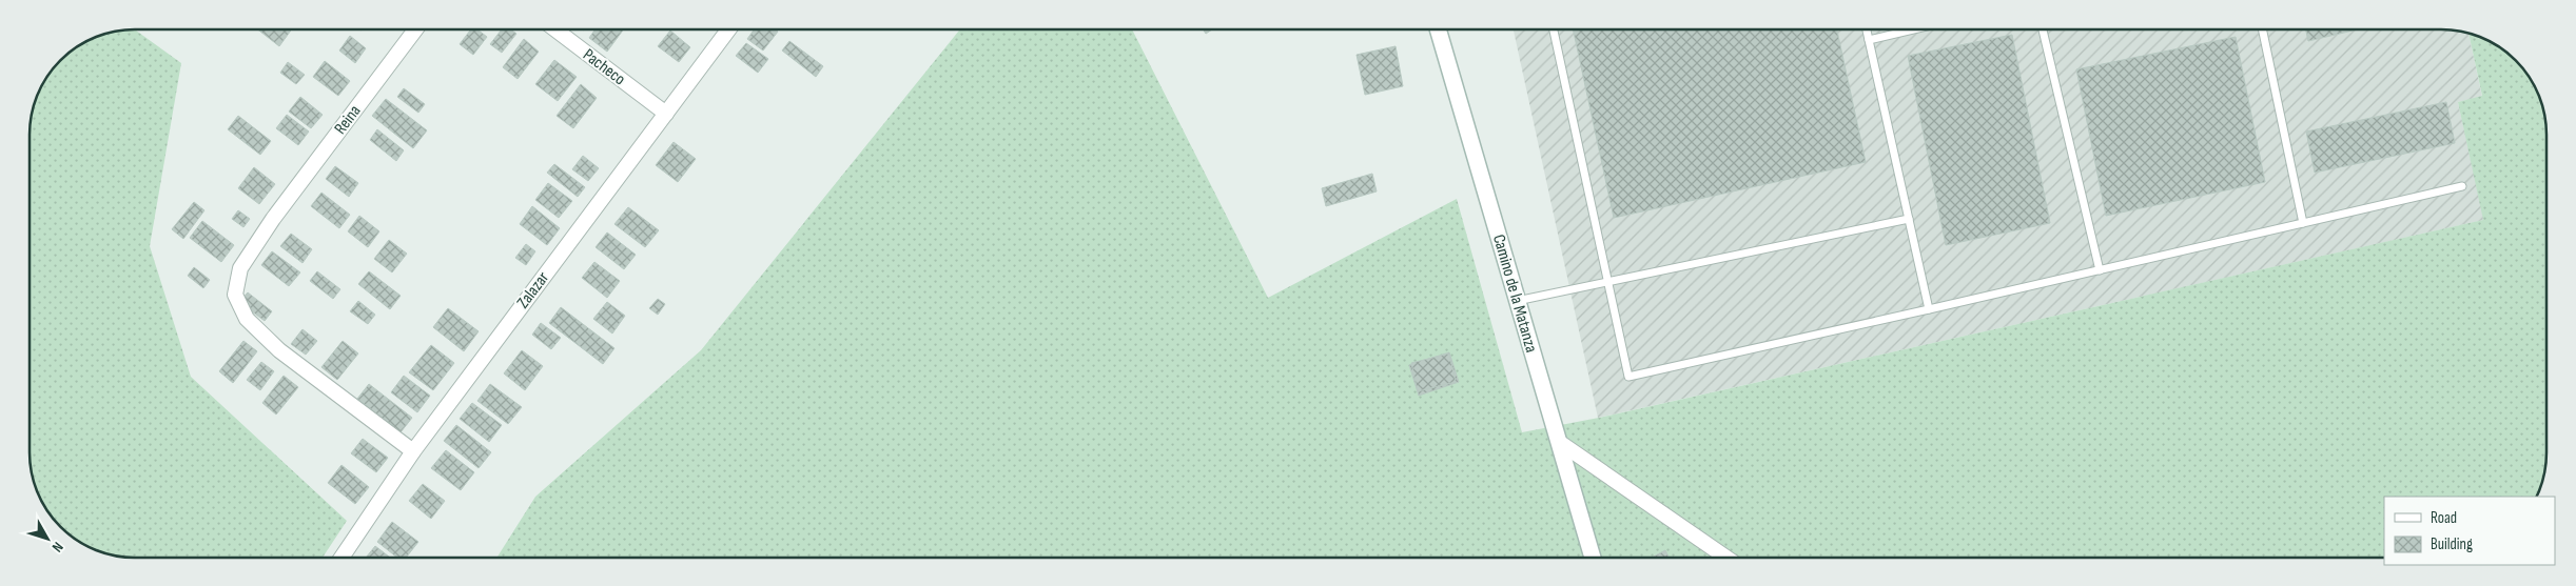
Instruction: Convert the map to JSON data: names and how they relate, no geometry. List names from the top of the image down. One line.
{"streets":{"street":["Pacheco","Reina","Zalazar","Camino de la Matanza"]},"crossings":[["Pacheco","Zalazar"],["Reina","Zalazar"]],"legend":["Road","Building"],"north":"bottom right"}
